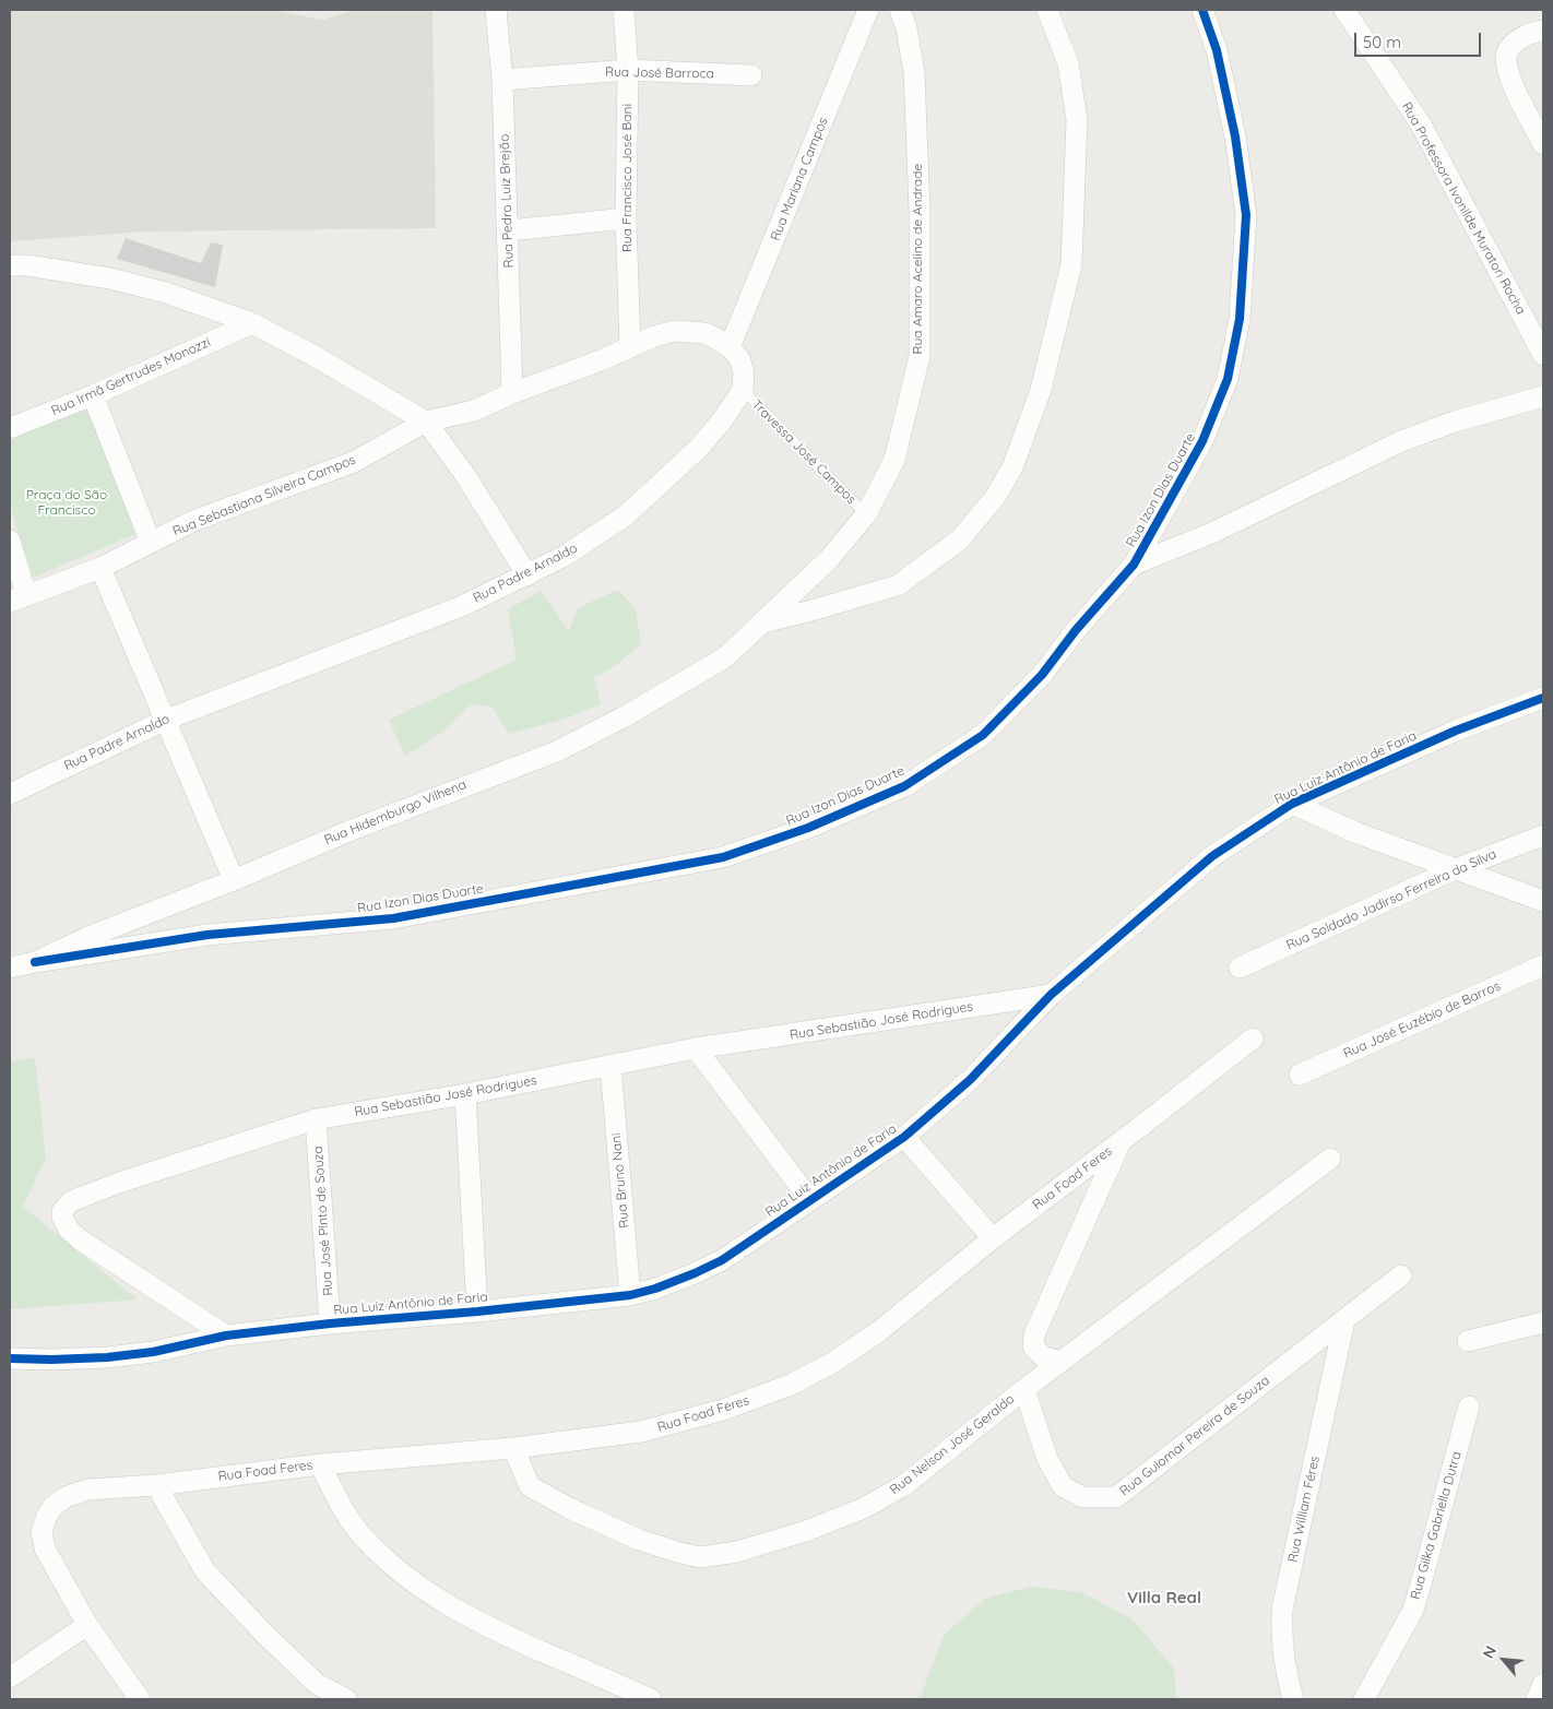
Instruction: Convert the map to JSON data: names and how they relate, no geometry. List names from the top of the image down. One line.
{"streets":{"street":["Rua José Barroca","Rua Francisco José Bani","Rua Mariana Campos","Rua Pedro Luiz Brejão","Rua Professora Ivonilde Muratori Rocha","Rua Amaro Acelino de Andrade","Rua Irmã Gertrudes Monozzi","Rua Izon Dias Duarte","Rua Sebastiana Silveira Campos","Rua Padre Arnaldo","Rua Luiz Antônio de Faria","Rua Hidemburgo Vilhena","Rua Soldado Jadirso Ferreira da Silva","Rua José Euzébio de Barros","Rua Sebastião José Rodrigues","Rua Foad Feres","Rua Bruno Nani","Rua José Pinto de Souza","Rua Guiomar Pereira de Souza","Rua Nelson José Geraldo","Rua William Féres","Rua Gilka Gabriella Dutra"],"lane":["Travessa José Campos"]},"crossings":[["Rua José Barroca","Rua Francisco José Bani"],["Rua José Barroca","Rua Pedro Luiz Brejão"],["Rua Amaro Acelino de Andrade","Travessa José Campos"],["Rua Amaro Acelino de Andrade","Rua Hidemburgo Vilhena"],["Travessa José Campos","Rua Padre Arnaldo"],["Rua Izon Dias Duarte","Rua Hidemburgo Vilhena"],["Rua Luiz Antônio de Faria","Rua Sebastião José Rodrigues"],["Rua Luiz Antônio de Faria","Rua Bruno Nani"],["Rua Luiz Antônio de Faria","Rua José Pinto de Souza"],["Rua Sebastião José Rodrigues","Rua Bruno Nani"],["Rua Sebastião José Rodrigues","Rua José Pinto de Souza"],["Rua Foad Feres","Rua Nelson José Geraldo"],["Rua Guiomar Pereira de Souza","Rua Nelson José Geraldo"],["Rua Guiomar Pereira de Souza","Rua William Féres"]],"districts":["Villa Real"],"parks":["Praça do São Francisco"],"scale_bar":"50 m","north":"top left"}
